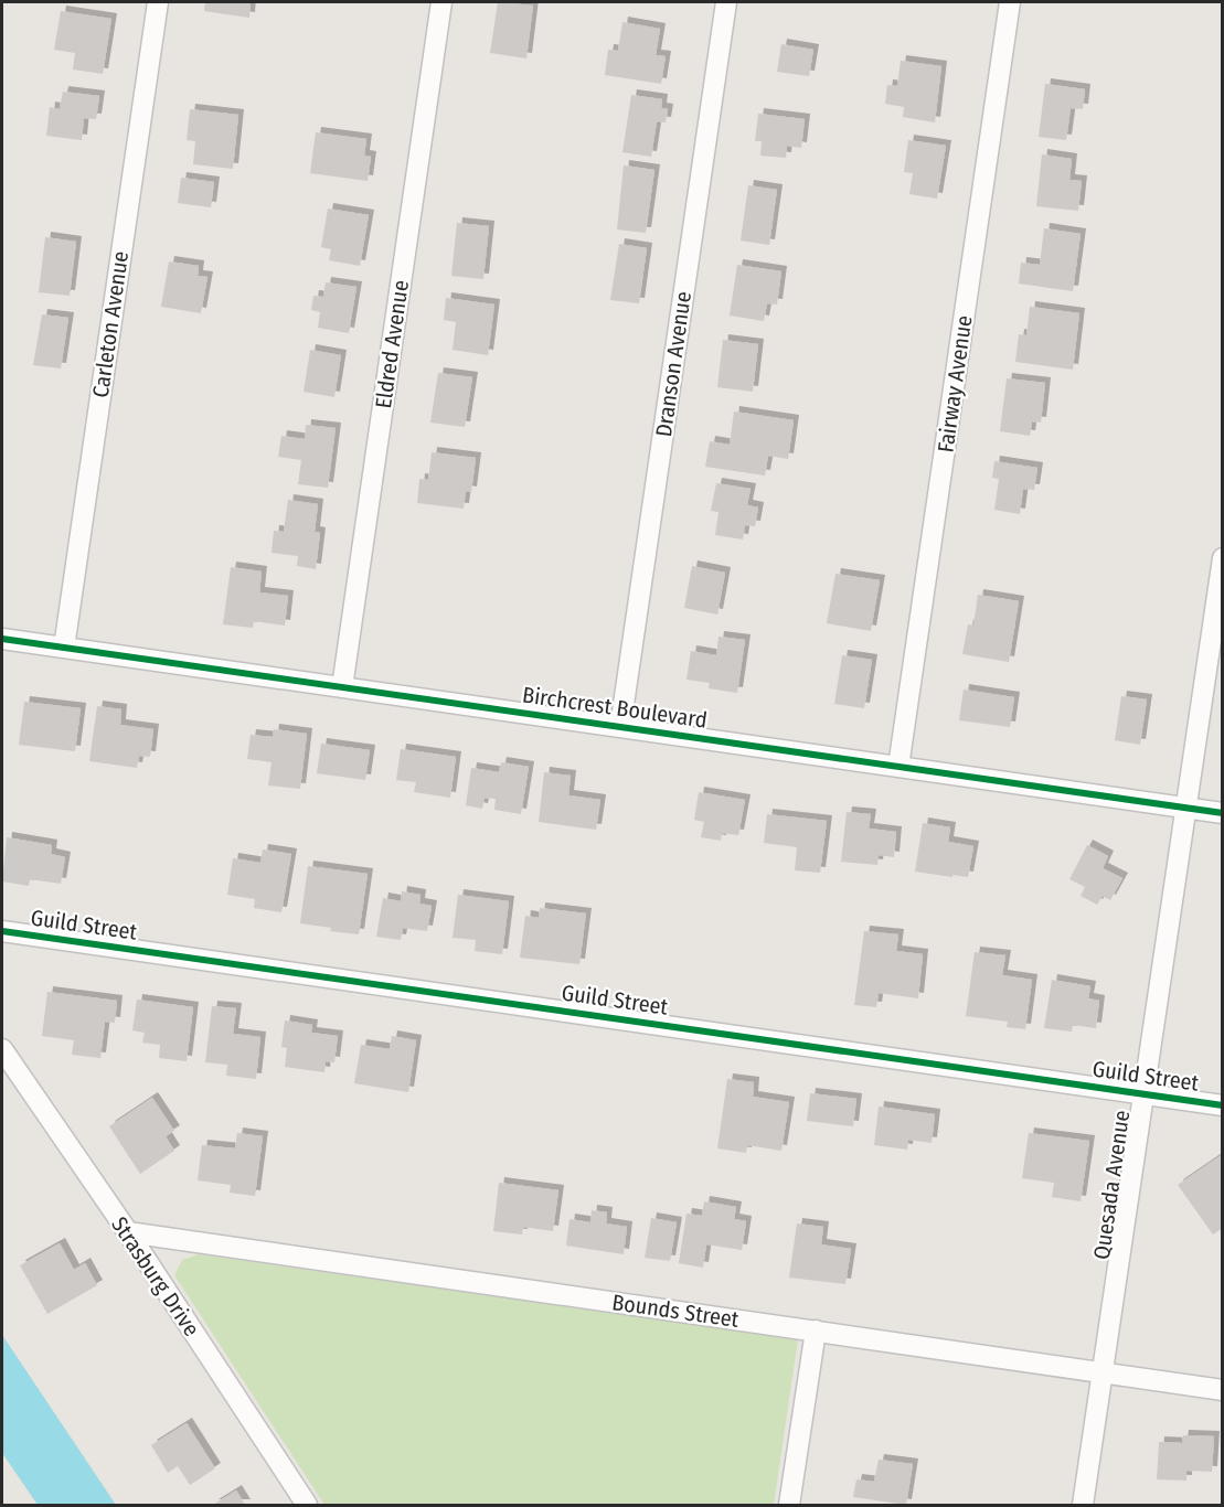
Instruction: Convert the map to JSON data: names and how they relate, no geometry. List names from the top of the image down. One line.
{"streets":{"street":["Carleton Avenue","Eldred Avenue","Dranson Avenue","Fairway Avenue","Birchcrest Boulevard","Guild Street","Quesada Avenue","Strasburg Drive","Bounds Street"]},"crossings":[["Carleton Avenue","Birchcrest Boulevard"],["Eldred Avenue","Birchcrest Boulevard"],["Dranson Avenue","Birchcrest Boulevard"],["Fairway Avenue","Birchcrest Boulevard"],["Birchcrest Boulevard","Quesada Avenue"],["Guild Street","Quesada Avenue"],["Quesada Avenue","Bounds Street"],["Strasburg Drive","Bounds Street"]]}
